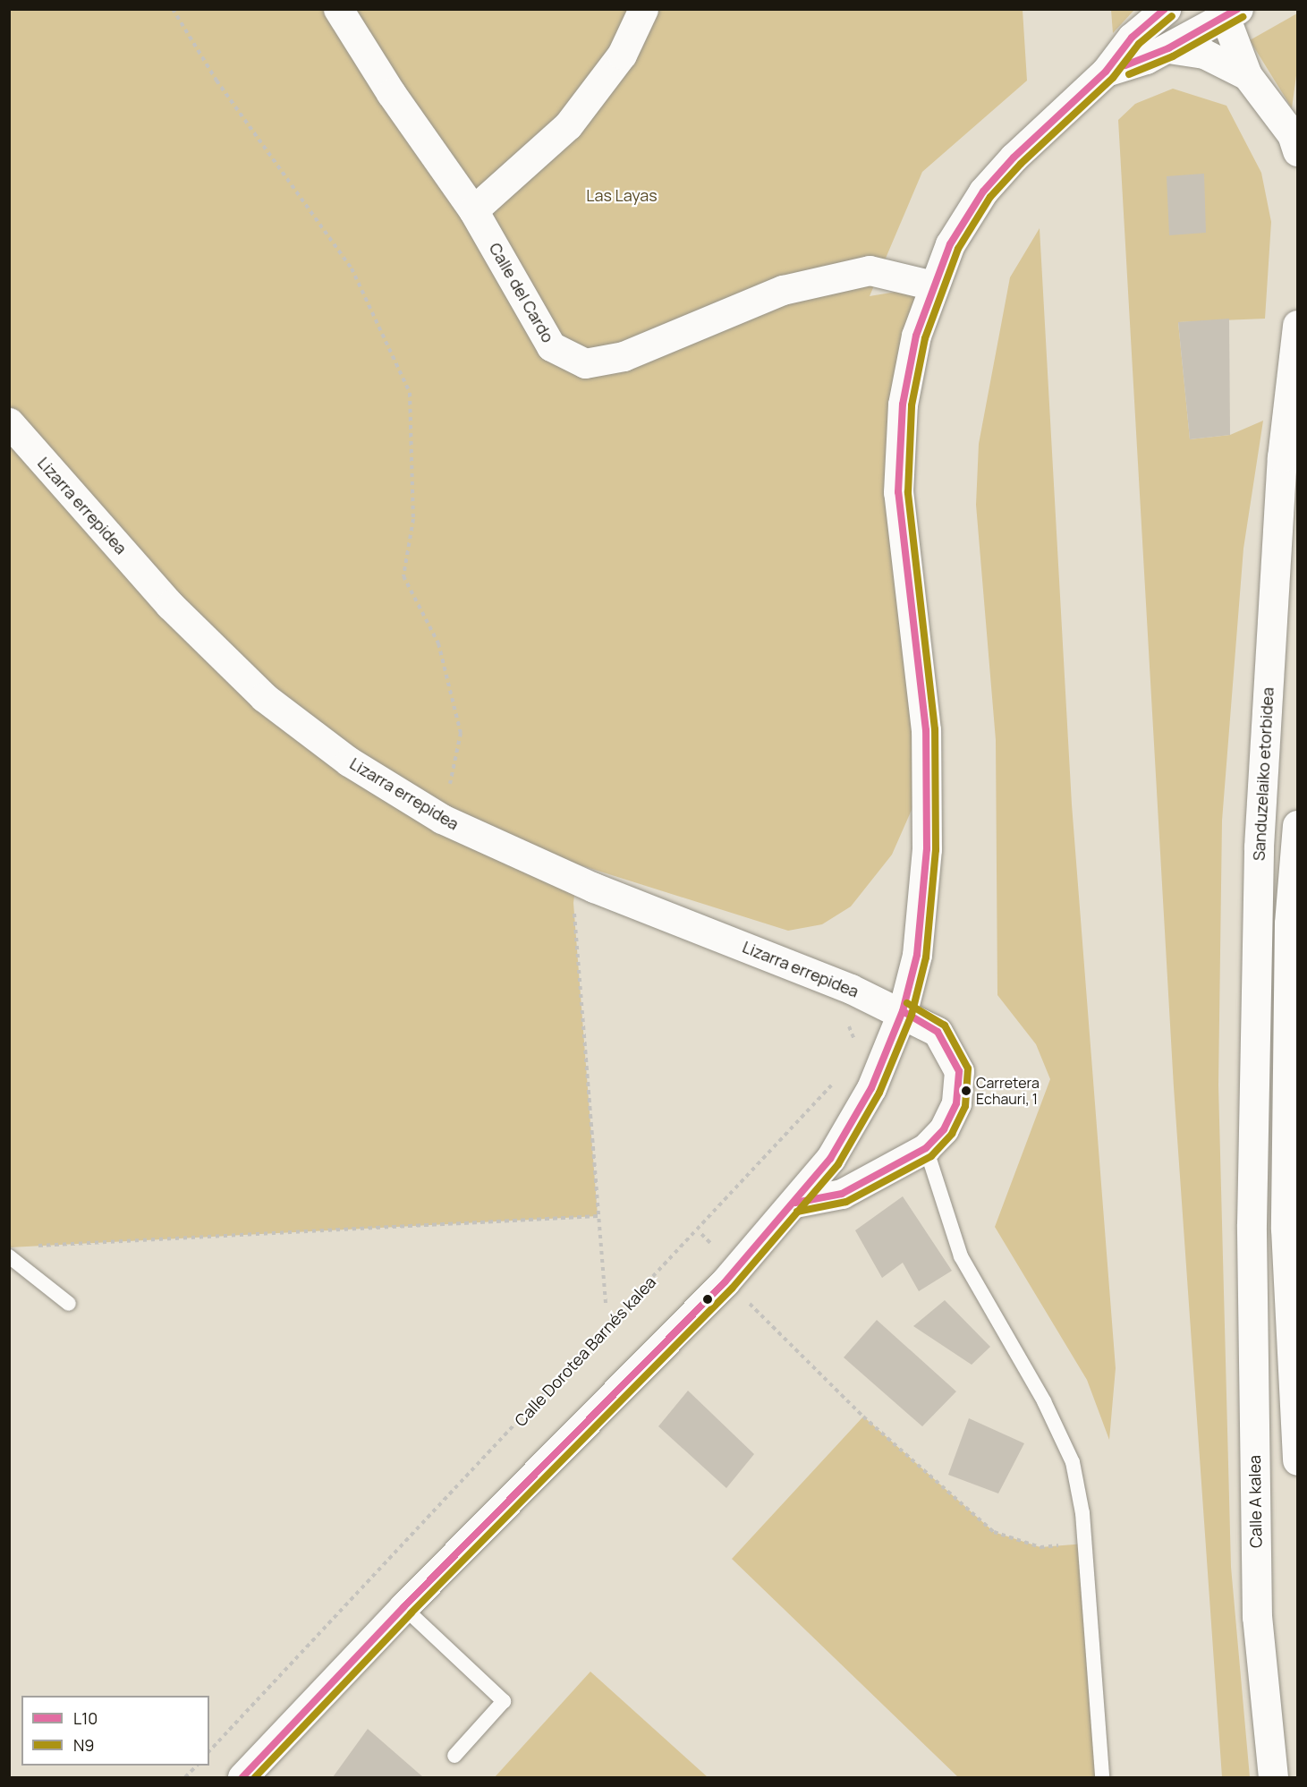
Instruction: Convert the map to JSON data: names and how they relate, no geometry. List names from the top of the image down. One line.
{"streets":{"street":["Calle del Cardo","Lizarra errepidea","Sanduzelaiko etorbidea","Calle A kalea"],"path":["Calle Dorotea Barnés kalea"]},"crossings":[["Sanduzelaiko etorbidea","Calle A kalea"]],"parks":["Las Layas"],"places":["Carretera Echauri, 1"],"lines":["transit line L10","transit line N9"],"legend":["L10","N9"]}
